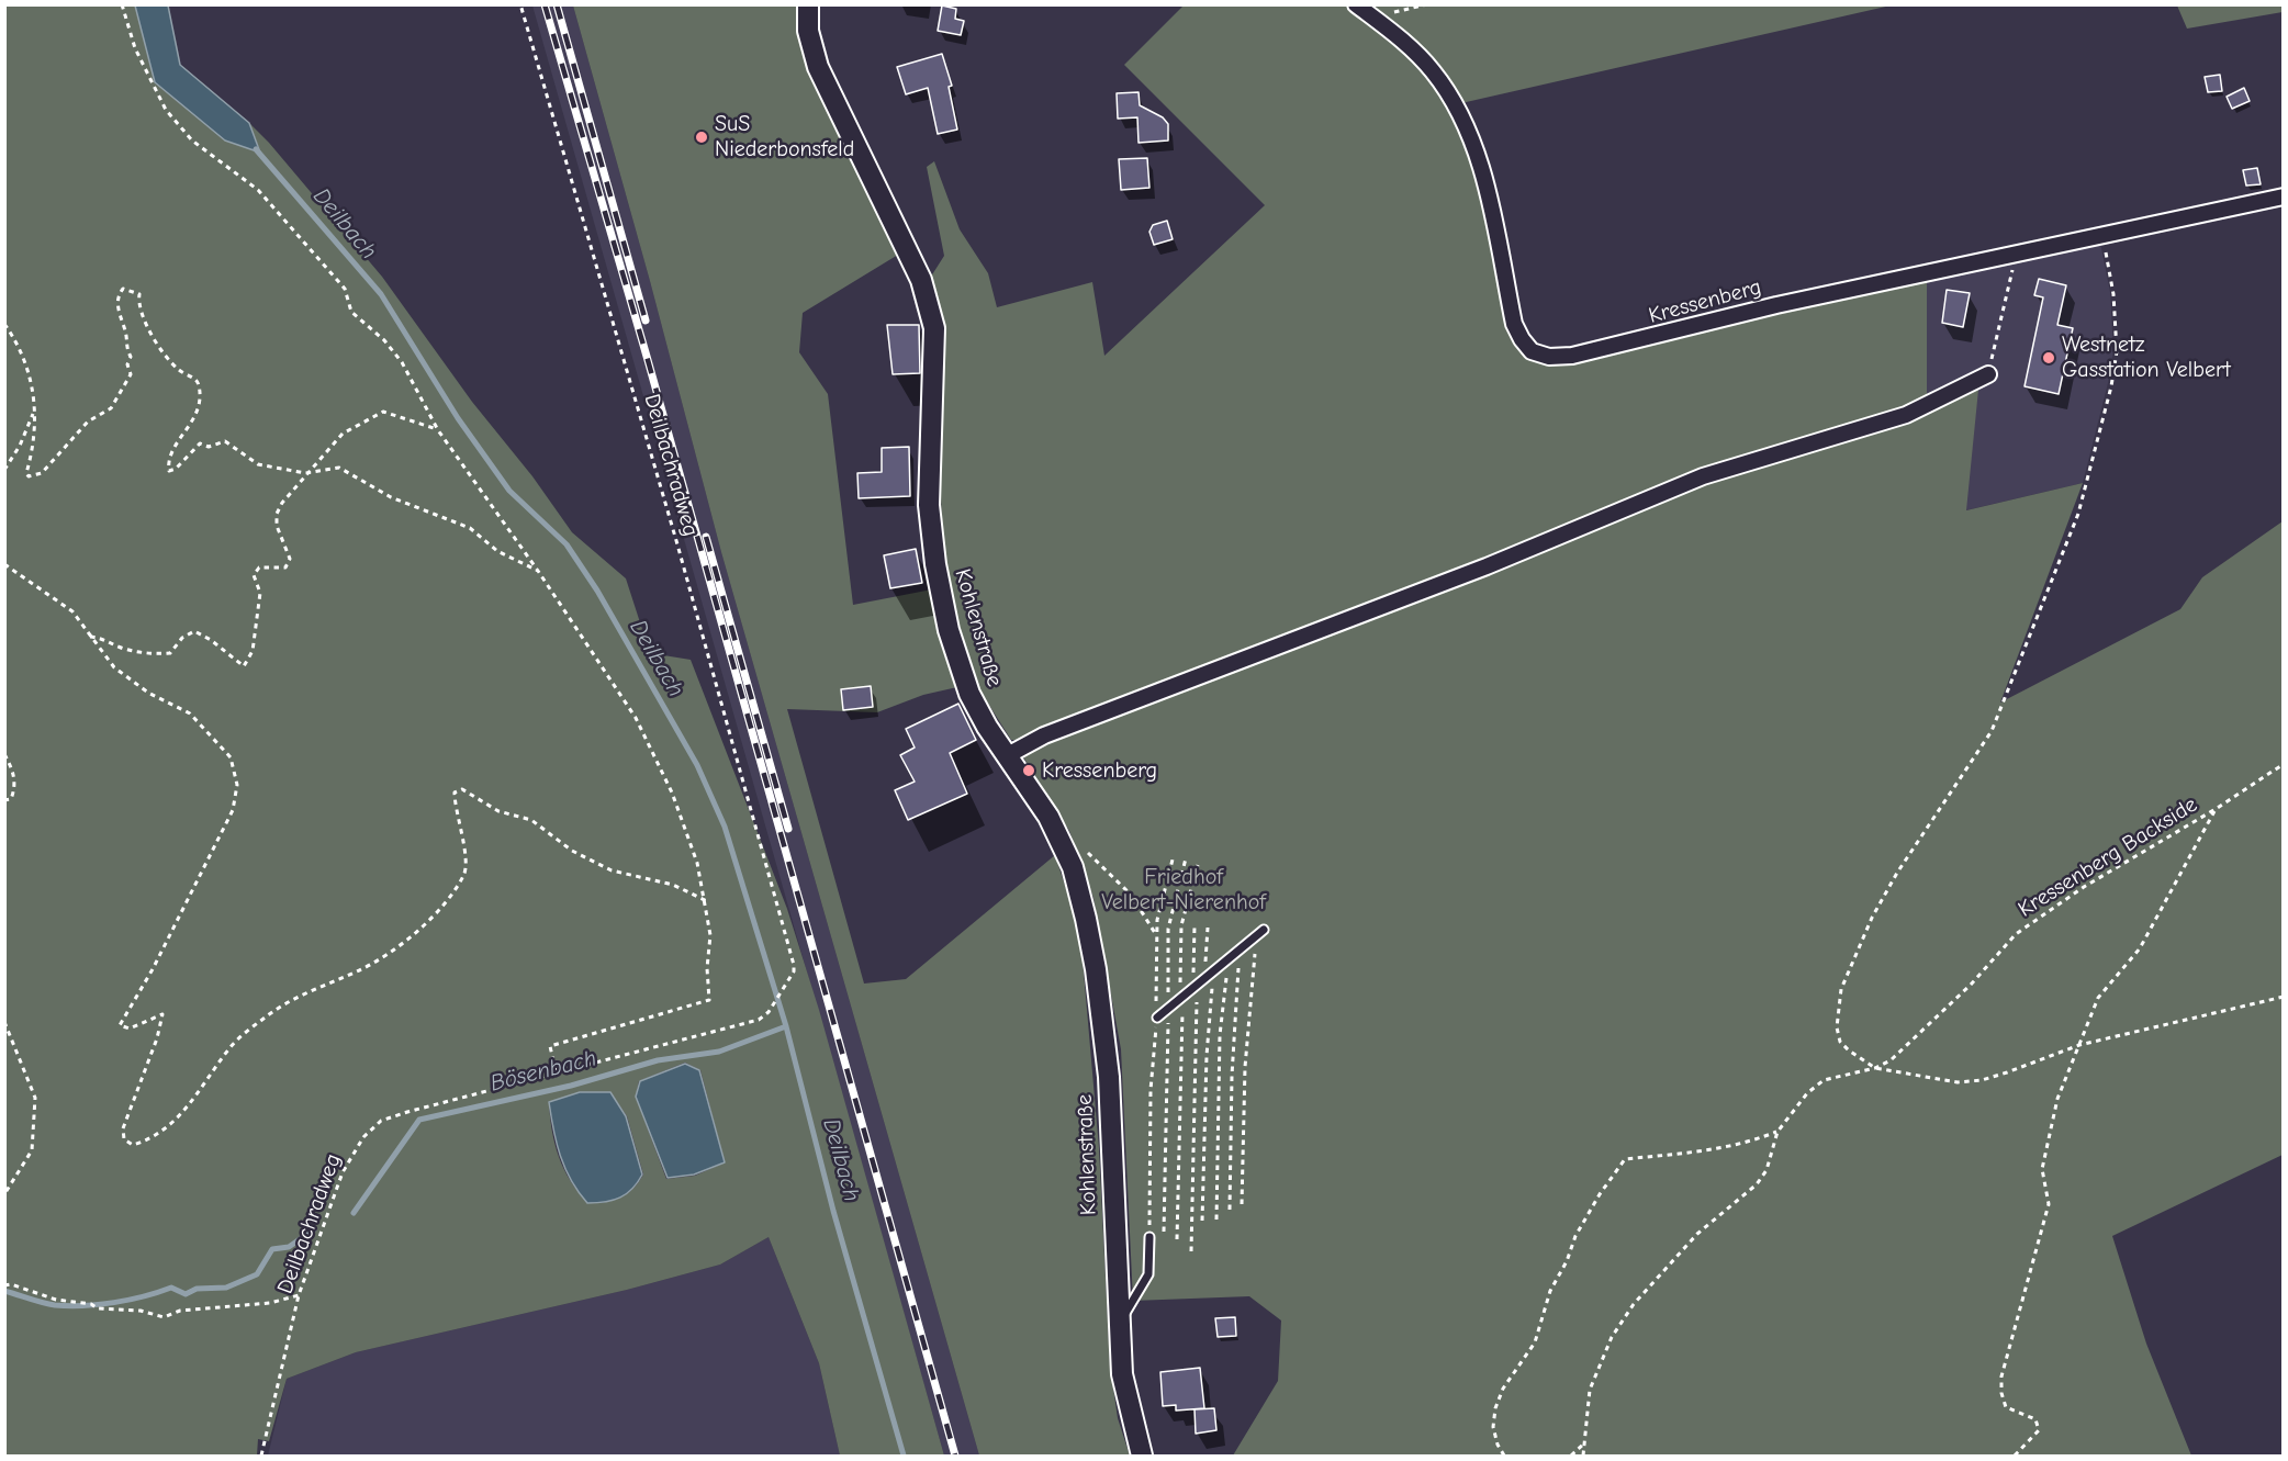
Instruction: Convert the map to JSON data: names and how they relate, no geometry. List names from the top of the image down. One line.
{"streets":{"main road":["Kohlenstraße"],"street":["Kressenberg"],"path":["Deilbachradweg","Kressenberg Backside"]},"water":["Deilbach","Bösenbach"],"parks":["Friedhof Velbert-Nierenhof"],"places":["SuS Niederbonsfeld","Westnetz Gasstation Velbert","Kressenberg"]}
